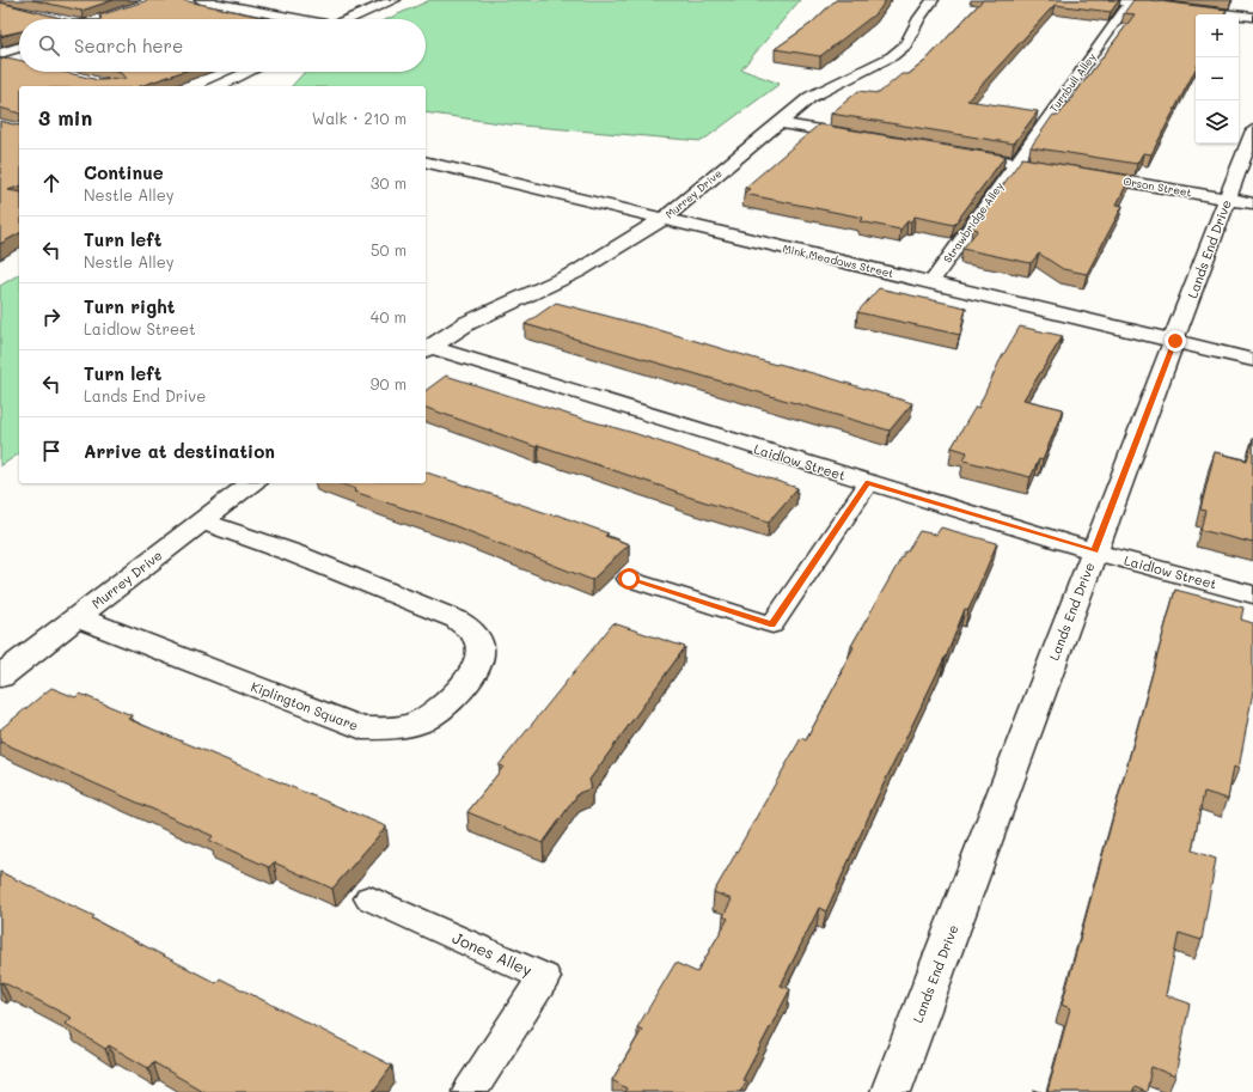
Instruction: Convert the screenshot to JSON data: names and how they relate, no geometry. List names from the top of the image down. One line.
{"streets":{"street":["Orson Street","Murrey Drive","Lands End Drive","Mink Meadows Street","Laidlow Street","Kiplington Square"],"lane":["Turnbull Alley","Strawbridge Alley","Jones Alley"]},"crossings":[["Turnbull Alley","Orson Street"],["Turnbull Alley","Strawbridge Alley"],["Orson Street","Strawbridge Alley"],["Orson Street","Lands End Drive"],["Murrey Drive","Mink Meadows Street"],["Murrey Drive","Laidlow Street"],["Murrey Drive","Kiplington Square"],["Strawbridge Alley","Mink Meadows Street"],["Lands End Drive","Mink Meadows Street"],["Lands End Drive","Laidlow Street"]],"page":{"map_buttons":["+","−"],"search":"Search here","heading":["3 min","Walk · 210 m"],"list":[["Continue","Nestle Alley","30 m"],["Turn left","Nestle Alley","50 m"],["Turn right","Laidlow Street","40 m"],["Turn left","Lands End Drive","90 m"],"Arrive at destination"]}}
